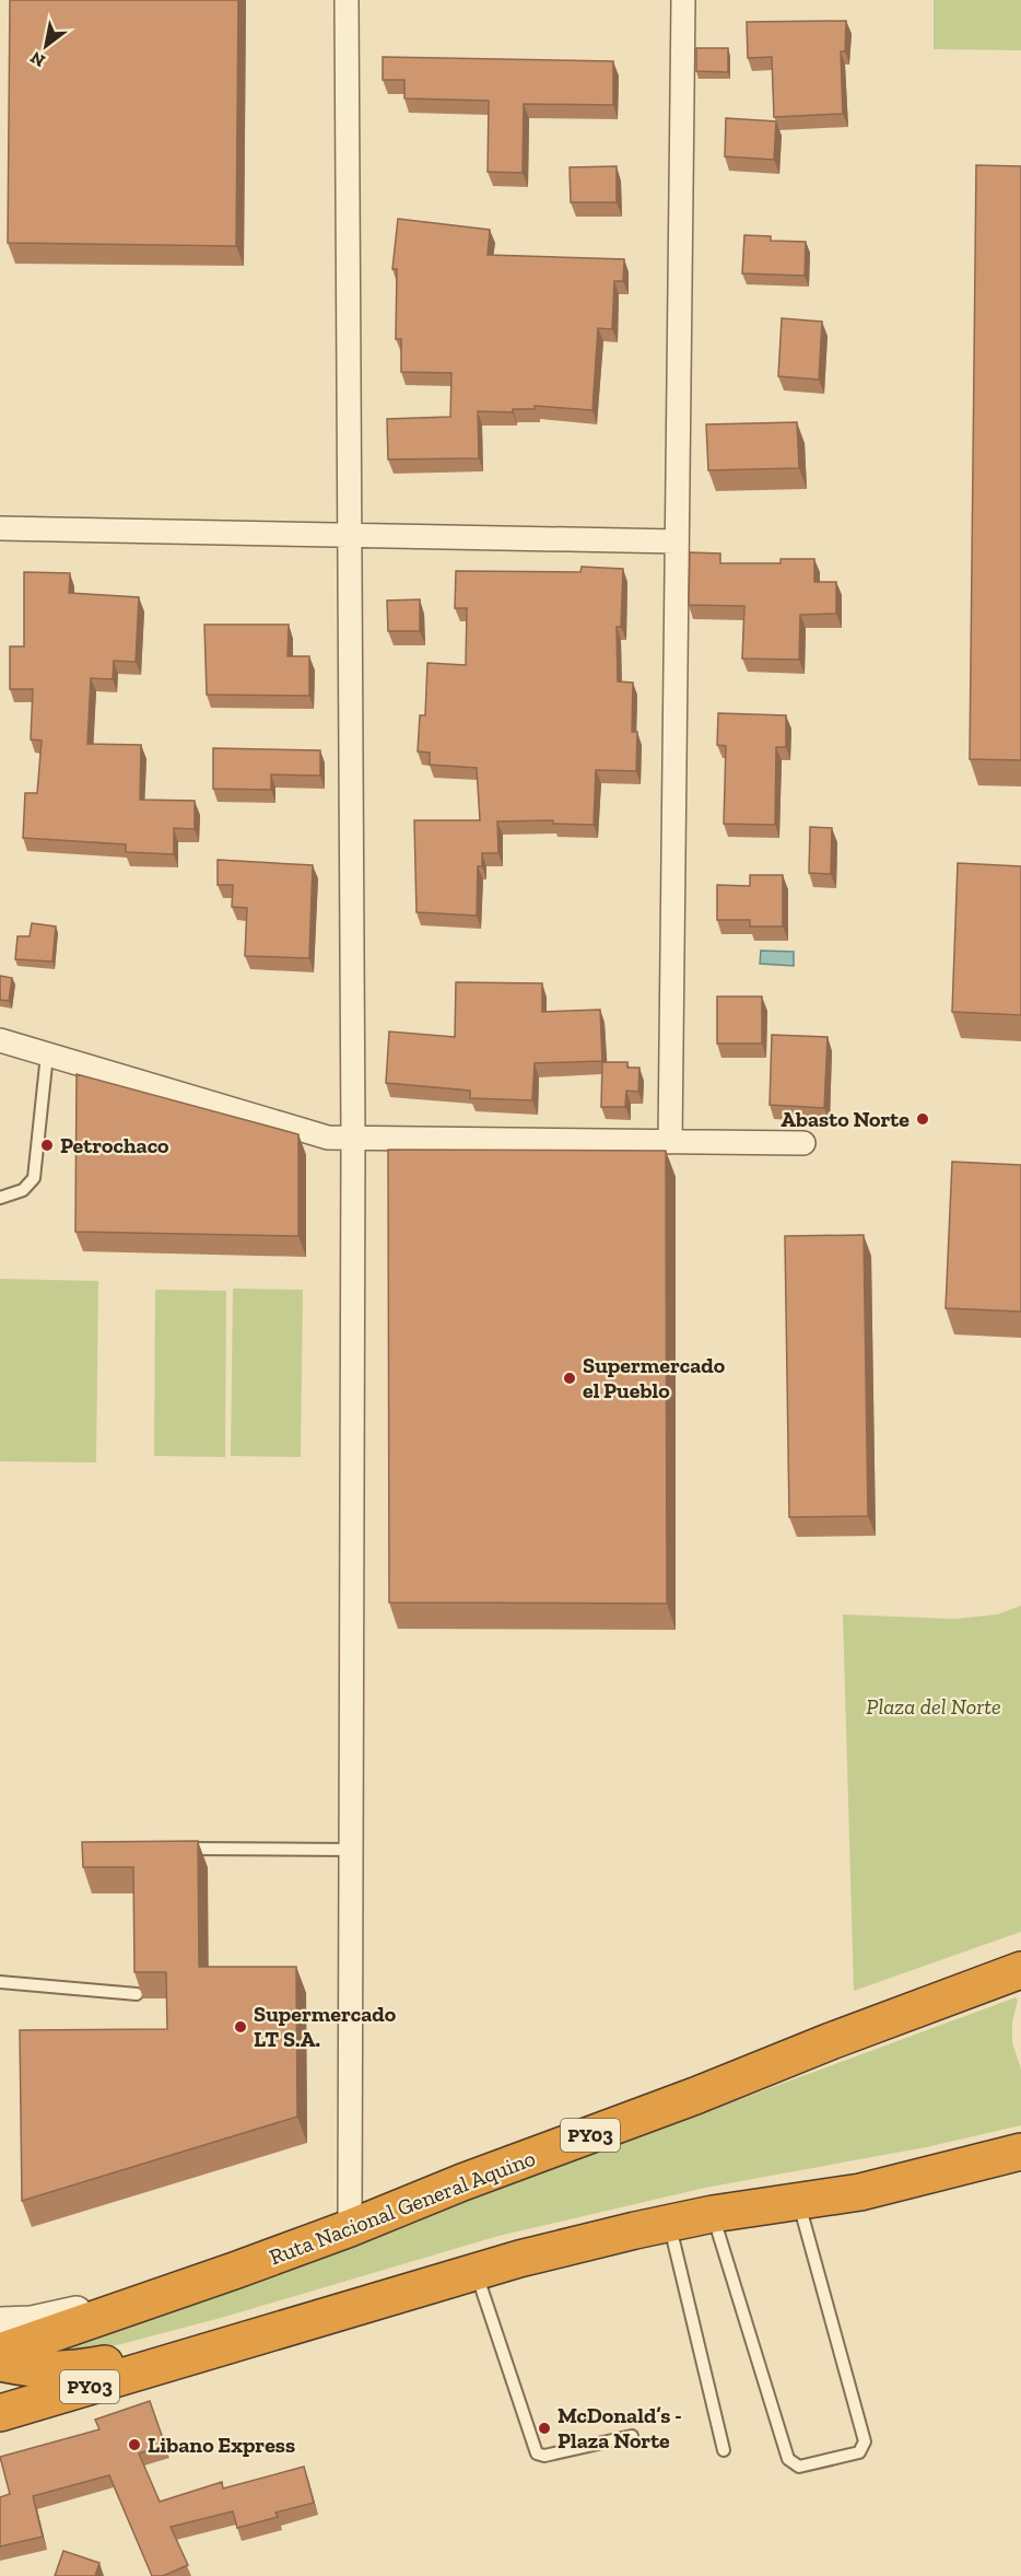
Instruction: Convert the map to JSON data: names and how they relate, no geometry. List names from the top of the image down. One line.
{"streets":{"highway":["PY03","Ruta Nacional General Aquino"]},"parks":["Plaza del Norte"],"places":["Abasto Norte","Petrochaco","Supermercado el Pueblo","Supermercado LT S.A.","McDonald’s - Plaza Norte","Libano Express"],"north":"bottom left"}
